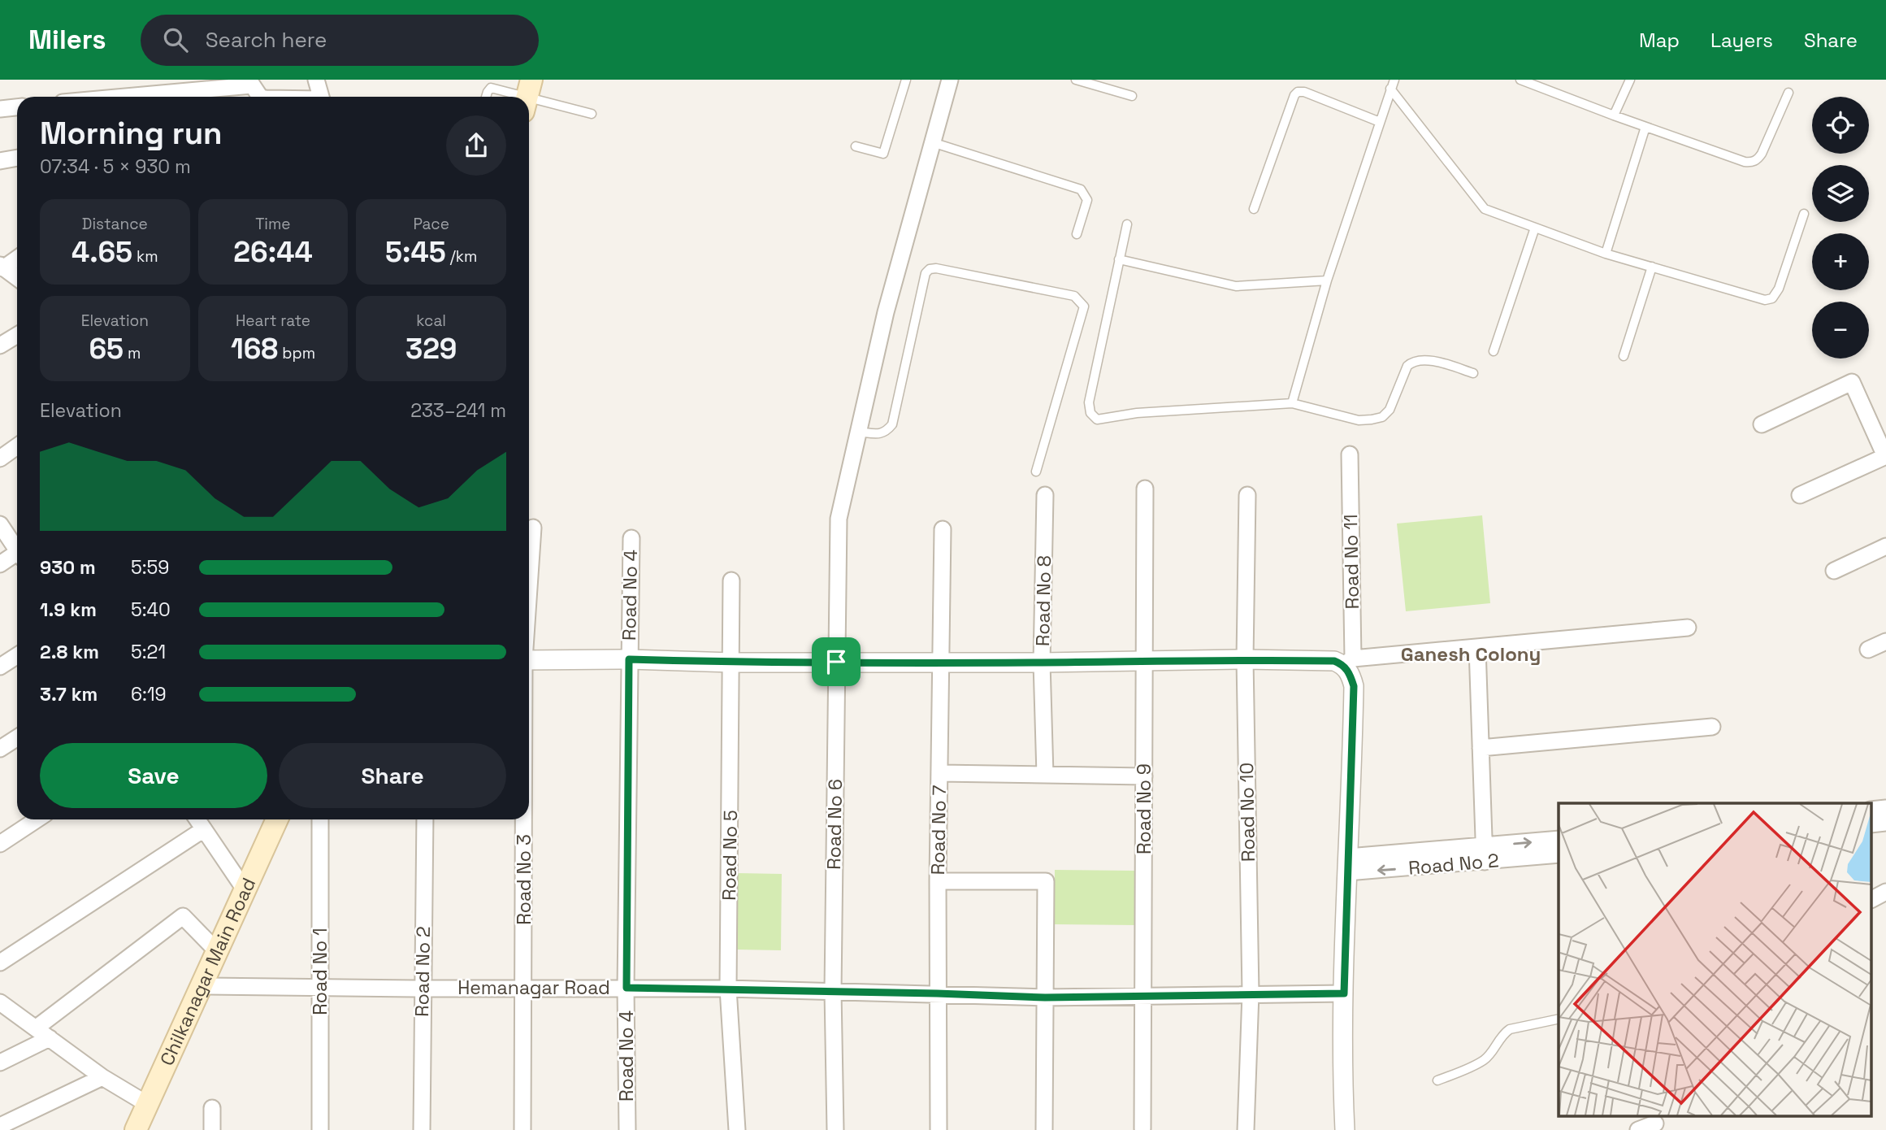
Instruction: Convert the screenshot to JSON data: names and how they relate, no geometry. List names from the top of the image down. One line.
{"streets":{"main road":["Chilkanagar Main Road"],"street":["Road No 11","Road No 4","Road No 8","Road No 9","Road No 10","Road No 6","Road No 7","Road No 5","Road No 2","Road No 3","Road No 1","Hemanagar Road"]},"crossings":[["Road No 4","Hemanagar Road"],["Road No 9","Hemanagar Road"],["Road No 10","Hemanagar Road"],["Road No 6","Hemanagar Road"],["Road No 7","Hemanagar Road"],["Road No 5","Hemanagar Road"],["Road No 2","Hemanagar Road"],["Road No 3","Hemanagar Road"],["Chilkanagar Main Road","Hemanagar Road"],["Road No 1","Hemanagar Road"]],"districts":["Ganesh Colony"],"page":{"header":"Milers","search":"Search here","nav":["Map","Layers","Share"],"map_buttons":["+","−"],"heading":["Morning run","07:34 · 5 × 930 m"],"stats":[["Distance","4.65 km"],["Time","26:44"],["Pace","5:45 /km"],["Elevation","65 m"],["Heart rate","168 bpm"],["kcal","329"]],"chart":["Elevation","233–241 m"],"list":[{"name":"930 m","note":"5:59"},{"name":"1.9 km","note":"5:40"},{"name":"2.8 km","note":"5:21"},{"name":"3.7 km","note":"6:19"}],"buttons":["Save","Share"]}}
